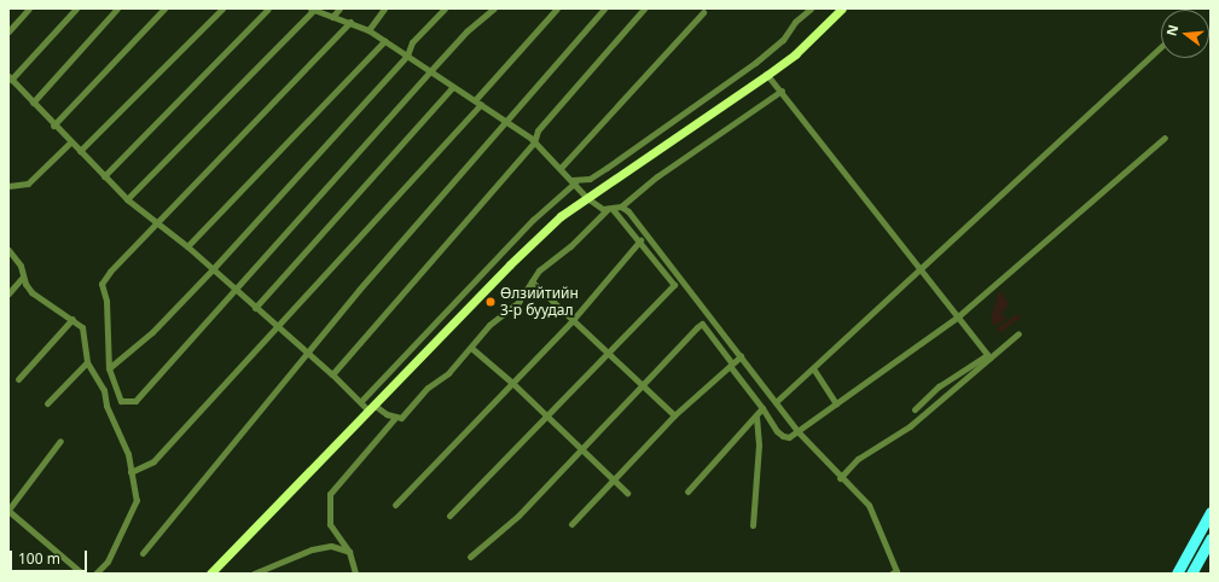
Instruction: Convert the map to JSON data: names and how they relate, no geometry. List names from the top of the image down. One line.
{"places":["Өлзийтийн 3-р буудал"],"scale_bar":"100 m","north":"left"}
